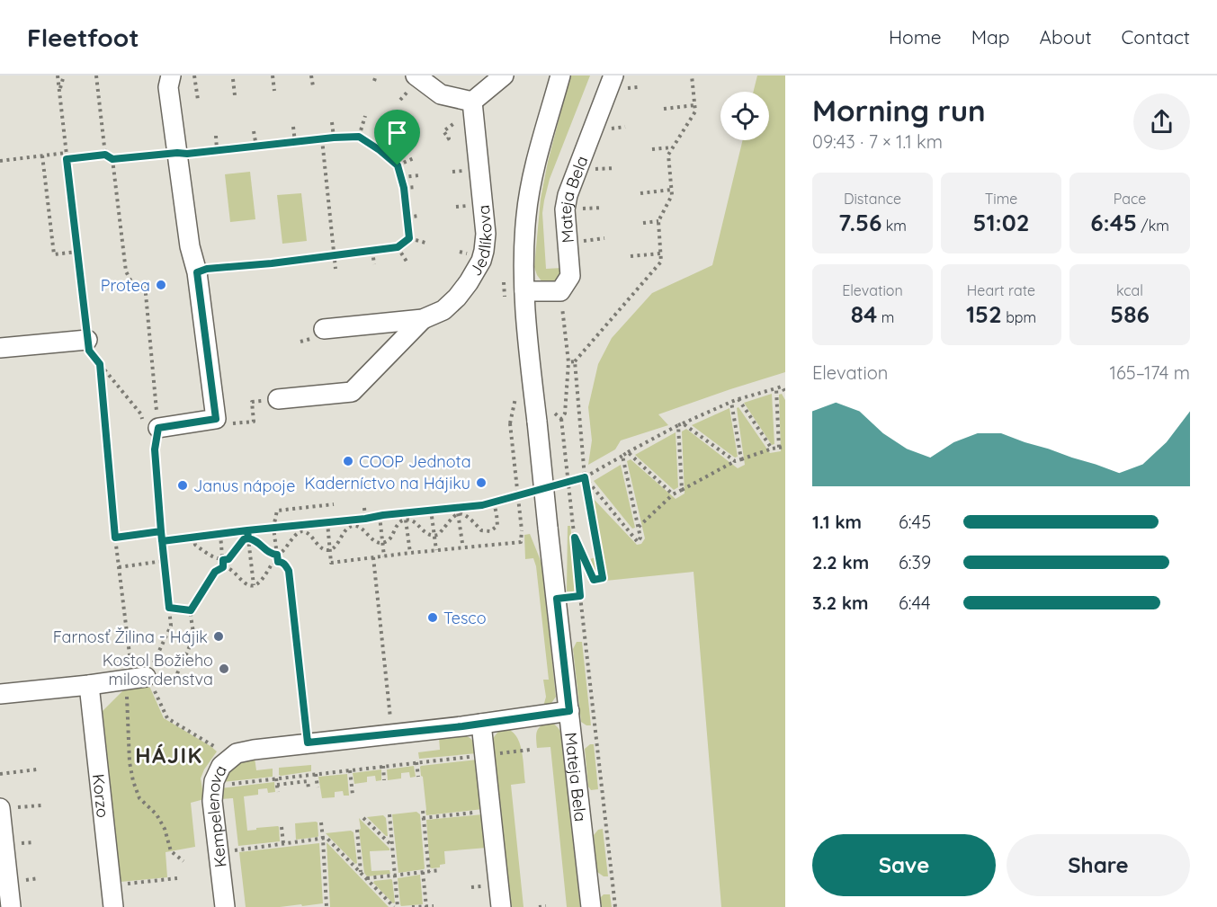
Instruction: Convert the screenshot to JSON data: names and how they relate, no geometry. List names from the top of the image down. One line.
{"streets":{"street":["Mateja Bela","Jedlíkova","Korzo","Kempelenova"]},"crossings":[["Mateja Bela","Kempelenova"]],"districts":["HÁJIK"],"places":["Protea","COOP Jednota","Kaderníctvo na Hájiku","Janus nápoje","Tesco","Farnosť Žilina - Hájik","Kostol Božieho milosrdenstva"],"page":{"header":"Fleetfoot","nav":["Home","Map","About","Contact"],"heading":["Morning run","09:43 · 7 × 1.1 km"],"stats":[["Distance","7.56 km"],["Time","51:02"],["Pace","6:45 /km"],["Elevation","84 m"],["Heart rate","152 bpm"],["kcal","586"]],"chart":["Elevation","165–174 m"],"list":[{"name":"1.1 km","note":"6:45"},{"name":"2.2 km","note":"6:39"},{"name":"3.2 km","note":"6:44"}],"buttons":["Save","Share"]}}
